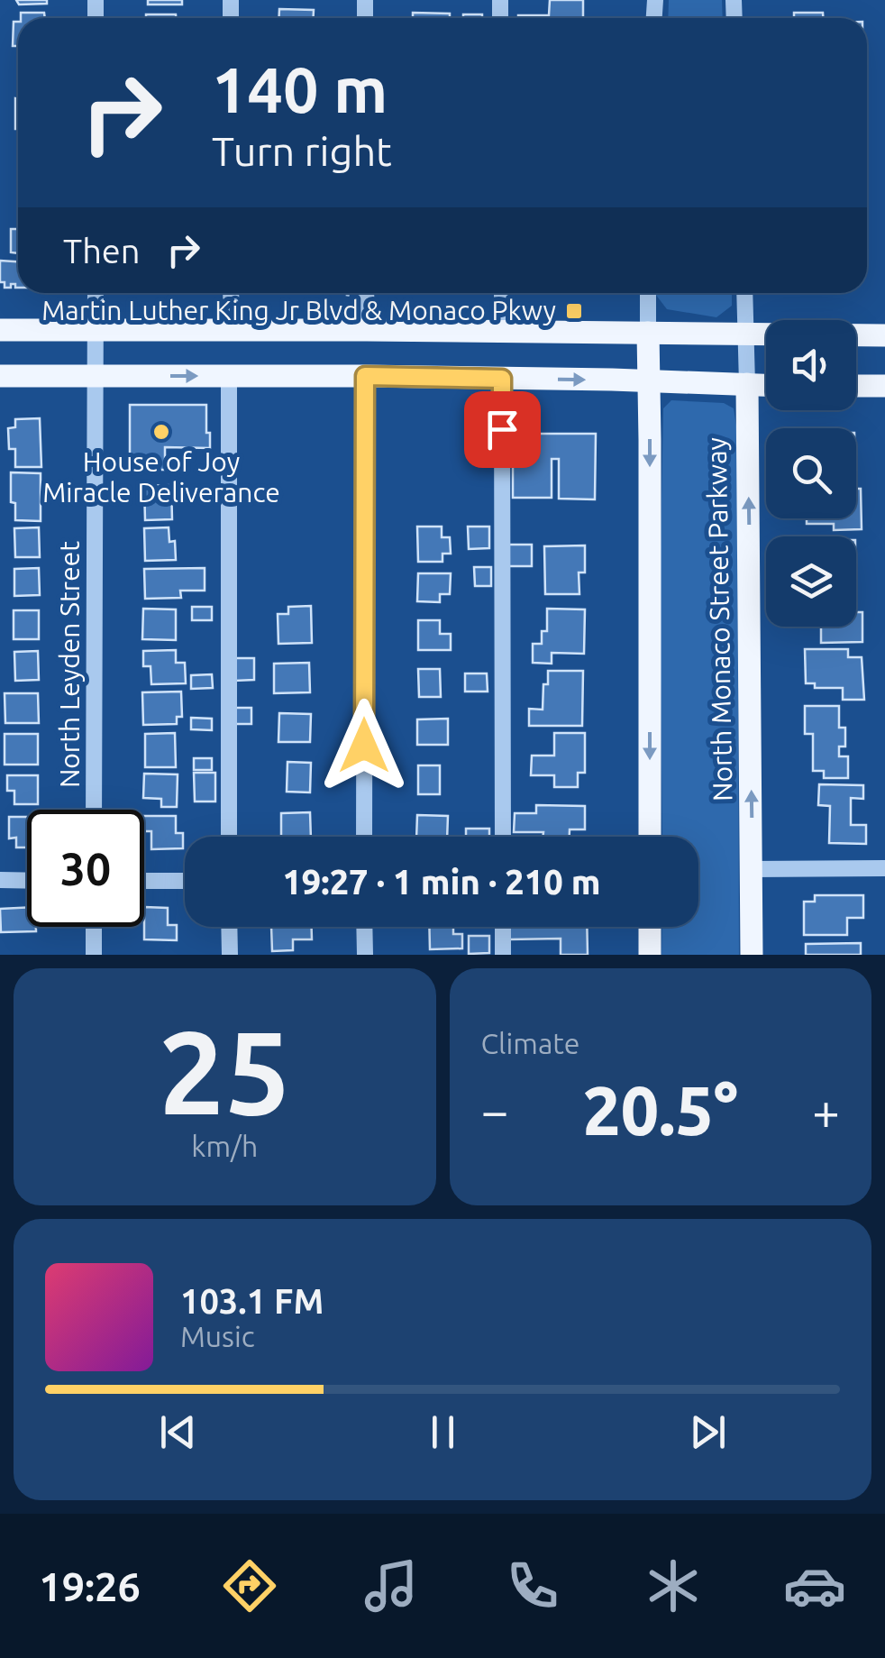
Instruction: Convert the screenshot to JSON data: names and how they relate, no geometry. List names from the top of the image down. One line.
{"streets":{"main road":["North Monaco Street Parkway"],"street":["North Leyden Street"]},"one_way":["North Monaco Street Parkway"],"places":{"transit":["Martin Luther King Jr Blvd & Monaco Pkwy"],"other":["House of Joy Miracle Deliverance"]},"page":{"turn":["140 m","Turn right"],"then":"Then","limit":"30","trip":"19:27 · 1 min · 210 m","tile":[["25","km/h"],"Climate"],"heat":["−","20.5°","+"],"song":["103.1 FM","Music"],"tabs":"19:26"}}
